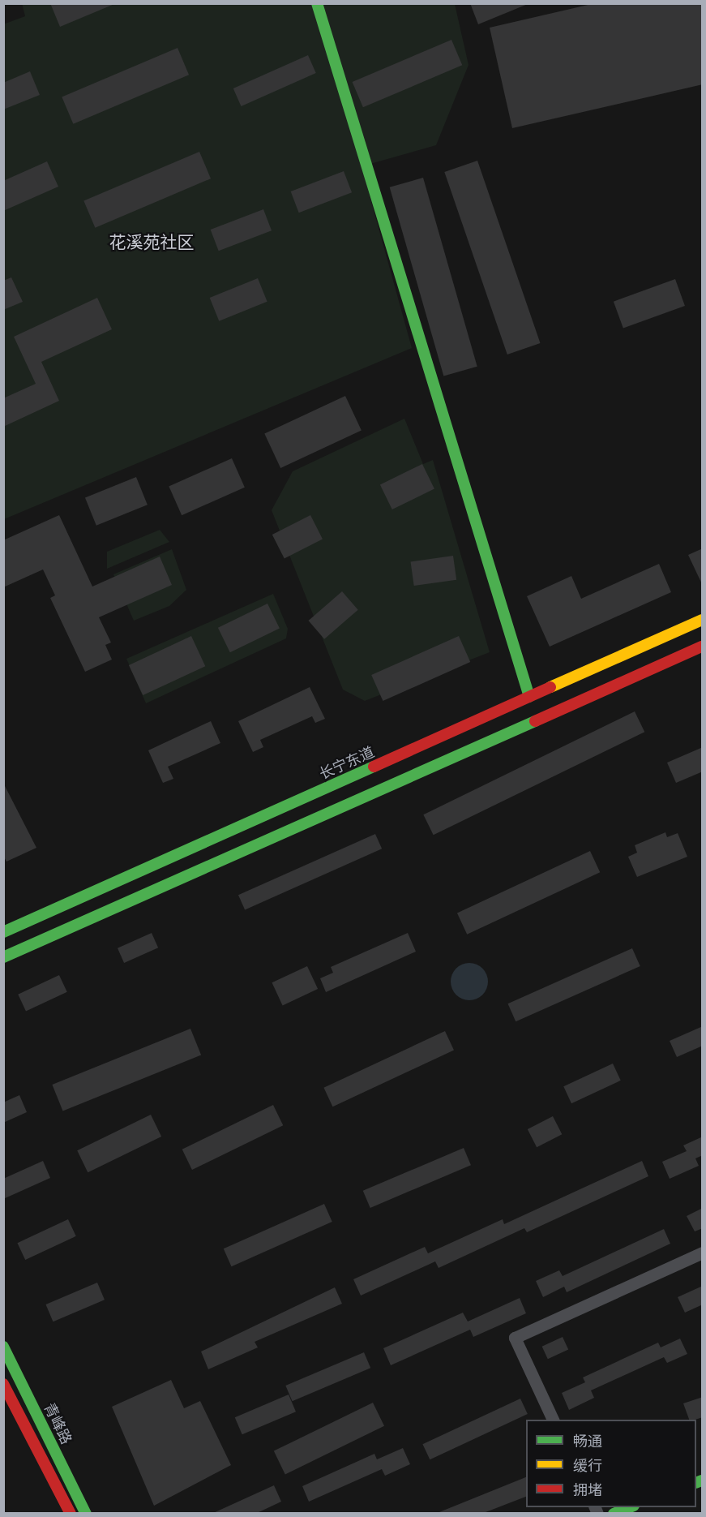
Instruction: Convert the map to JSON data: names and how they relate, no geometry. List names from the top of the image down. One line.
{"streets":{"main road":["长宁东道","青峰路"]},"districts":["花溪苑社区"],"legend":["畅通","缓行","拥堵"]}
